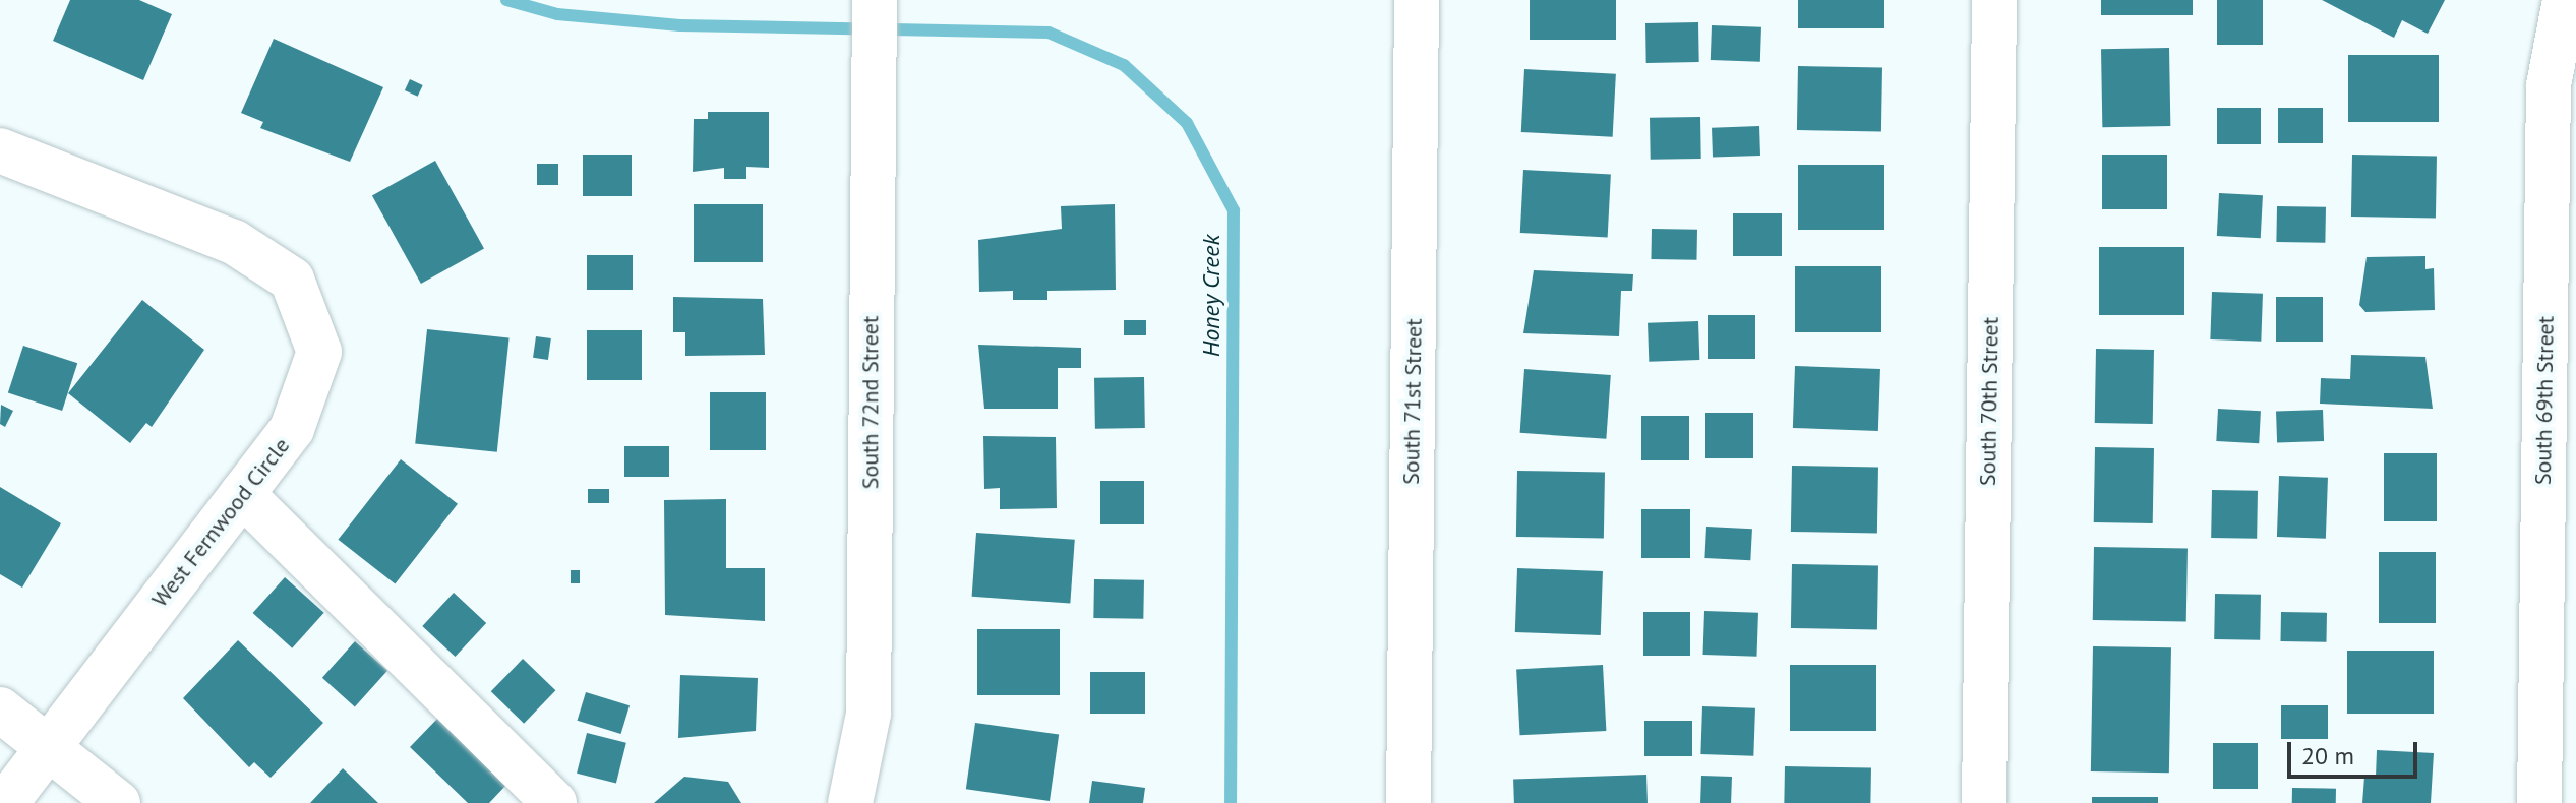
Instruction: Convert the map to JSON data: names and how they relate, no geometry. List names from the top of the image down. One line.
{"streets":{"street":["South 69th Street","South 71st Street","South 70th Street","South 72nd Street","West Fernwood Circle"]},"water":["Honey Creek"],"scale_bar":"20 m"}
